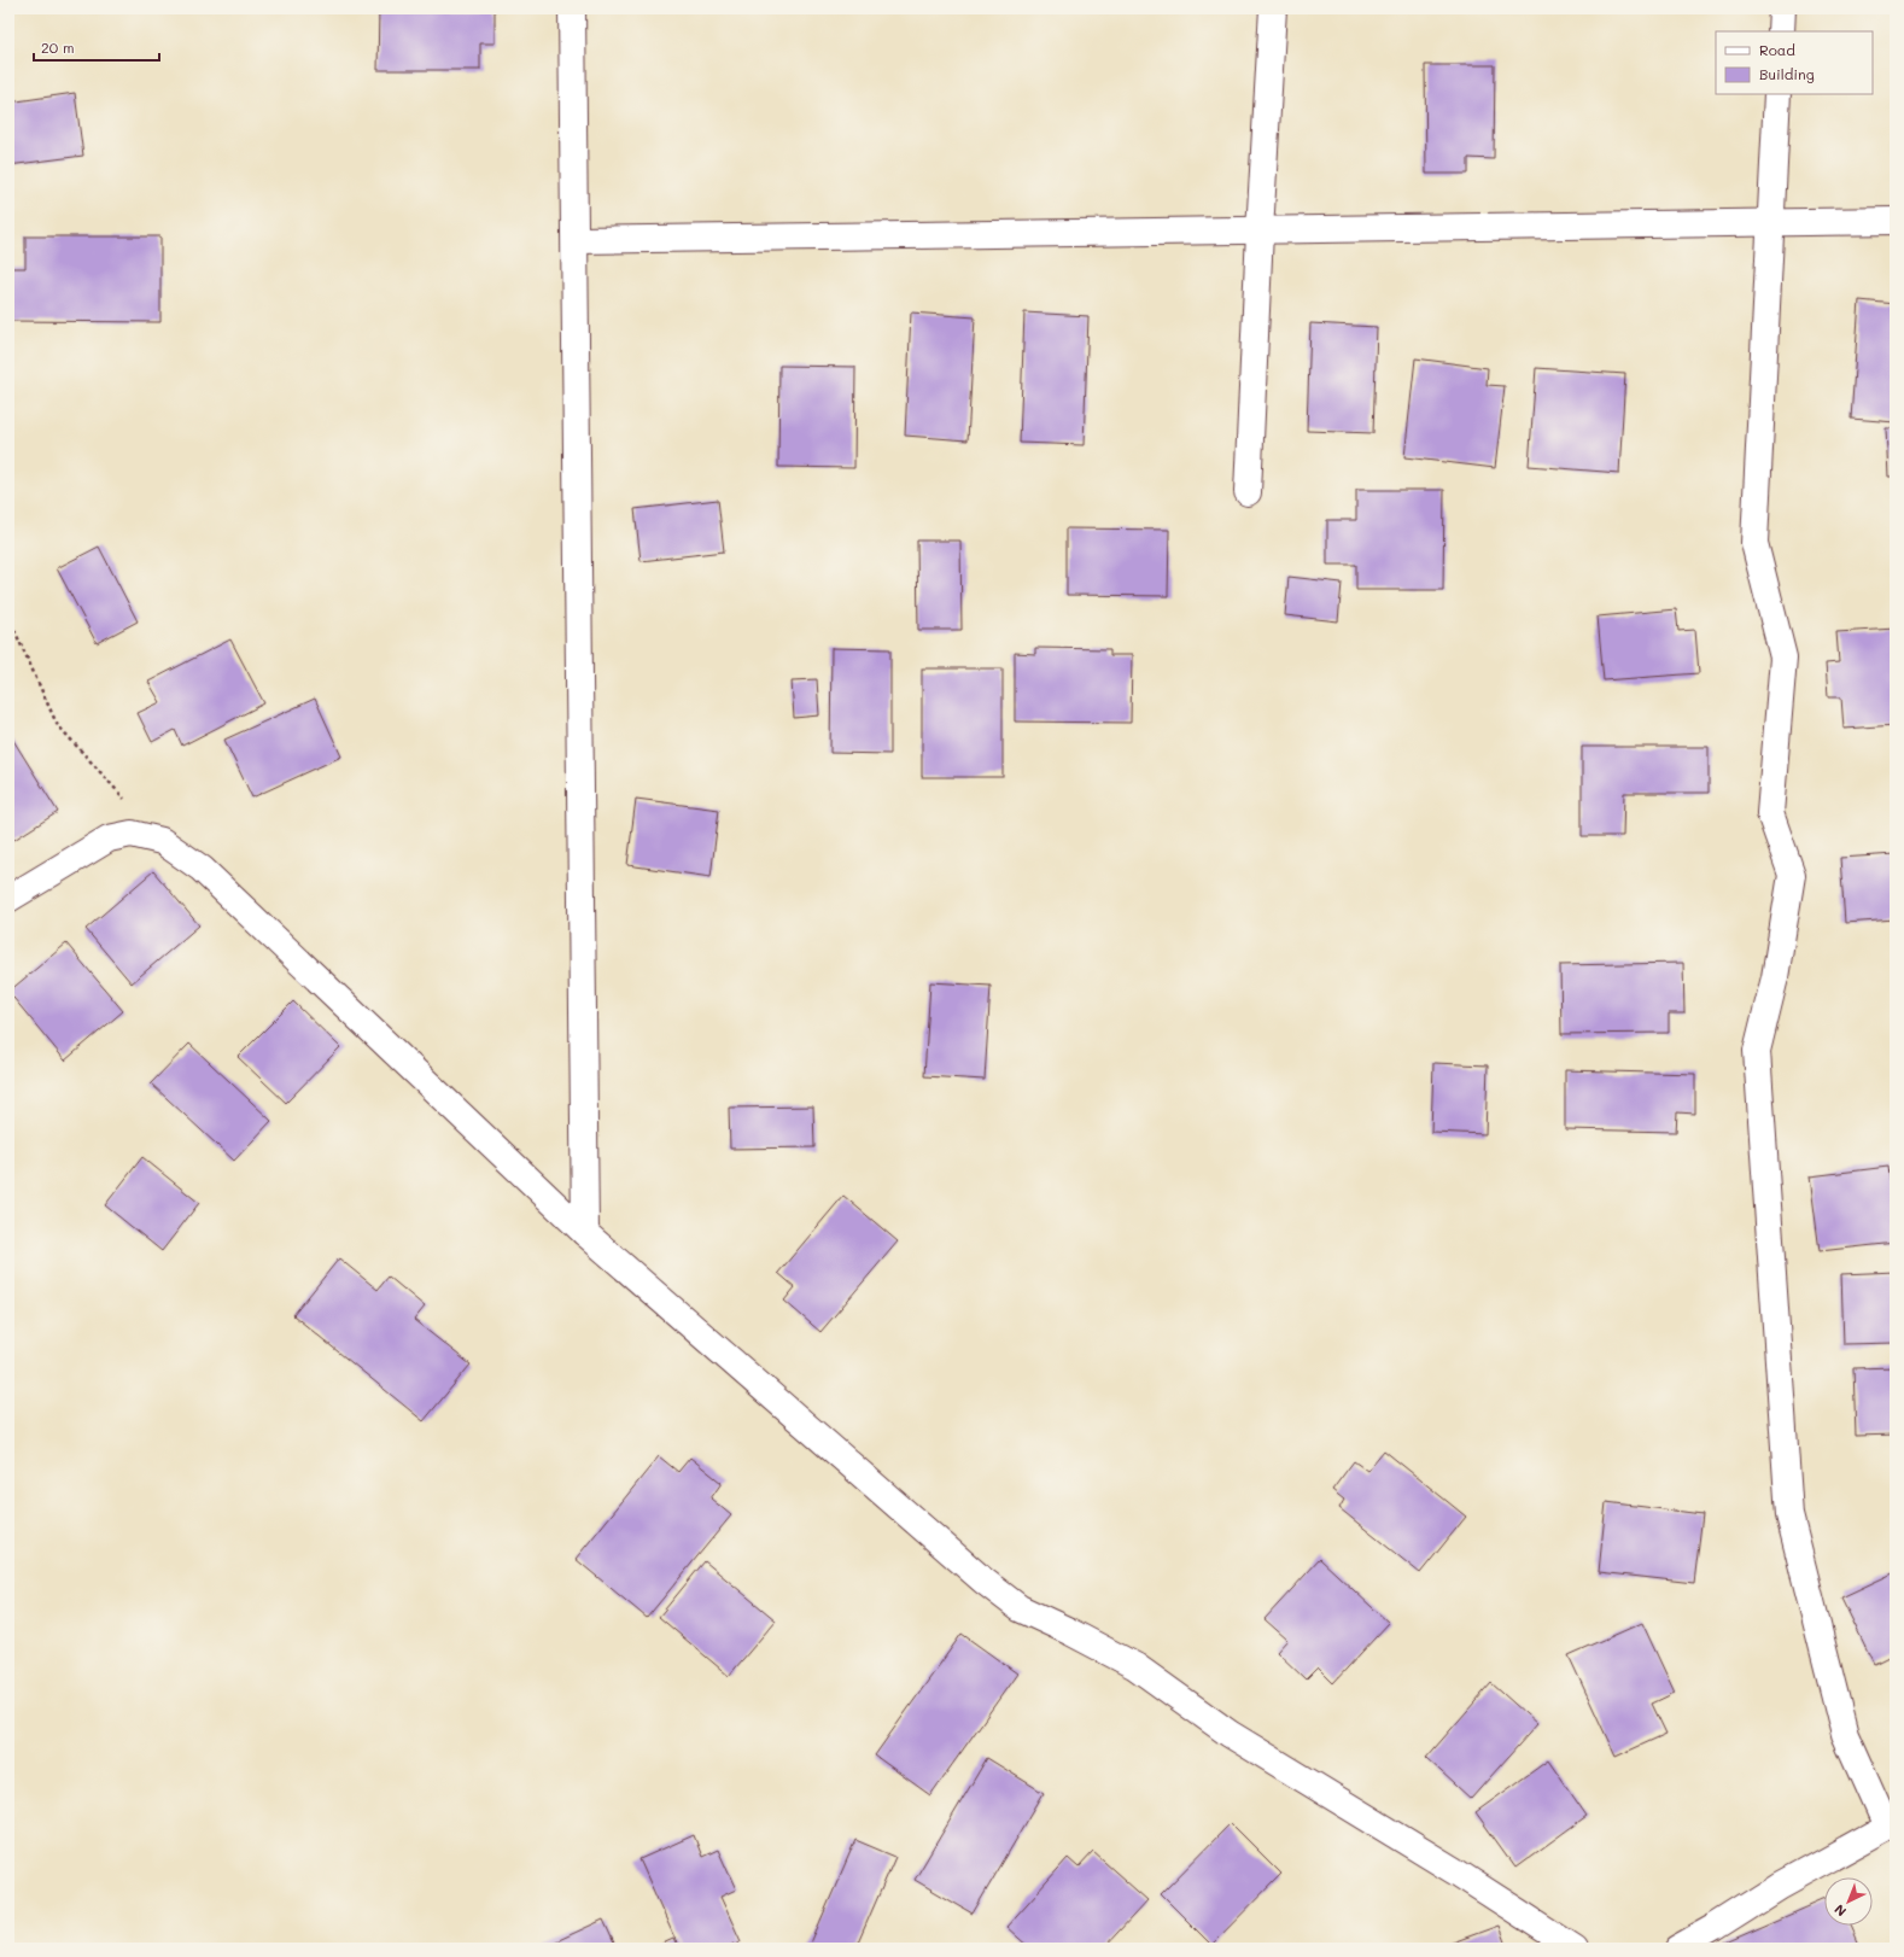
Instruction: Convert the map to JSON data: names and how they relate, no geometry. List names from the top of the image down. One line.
{"legend":["Road","Building"],"scale_bar":"20 m","north":"bottom left"}
